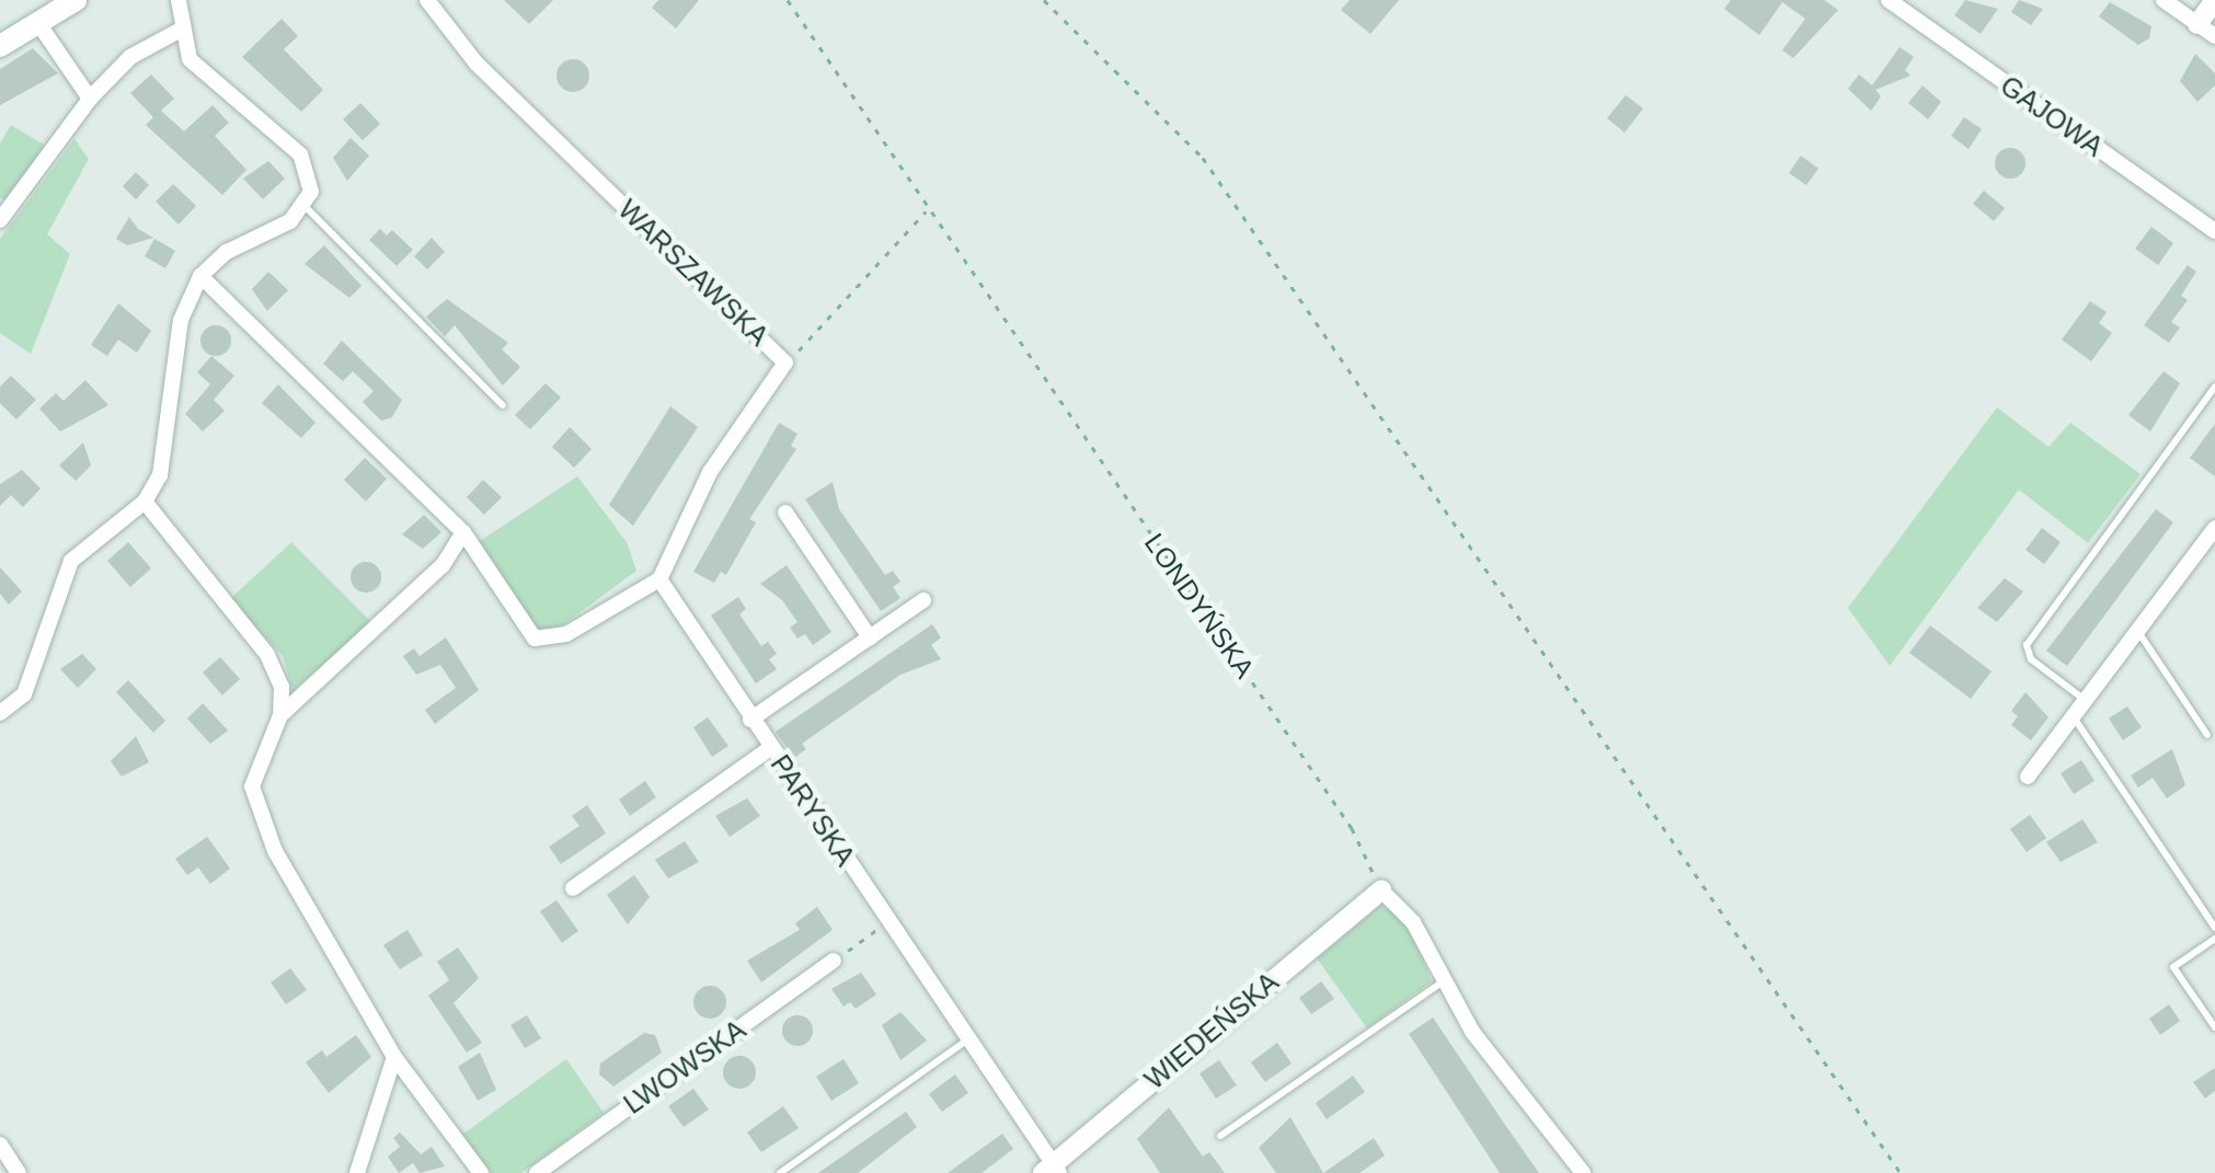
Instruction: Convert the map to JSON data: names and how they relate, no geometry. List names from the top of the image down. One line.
{"streets":{"street":["GAJOWA","WARSZAWSKA","PARYSKA","WIEDEŃSKA","LWOWSKA"],"path":["LONDYŃSKA"]},"crossings":[["WARSZAWSKA","PARYSKA"],["LONDYŃSKA","WIEDEŃSKA"],["PARYSKA","WIEDEŃSKA"]]}
